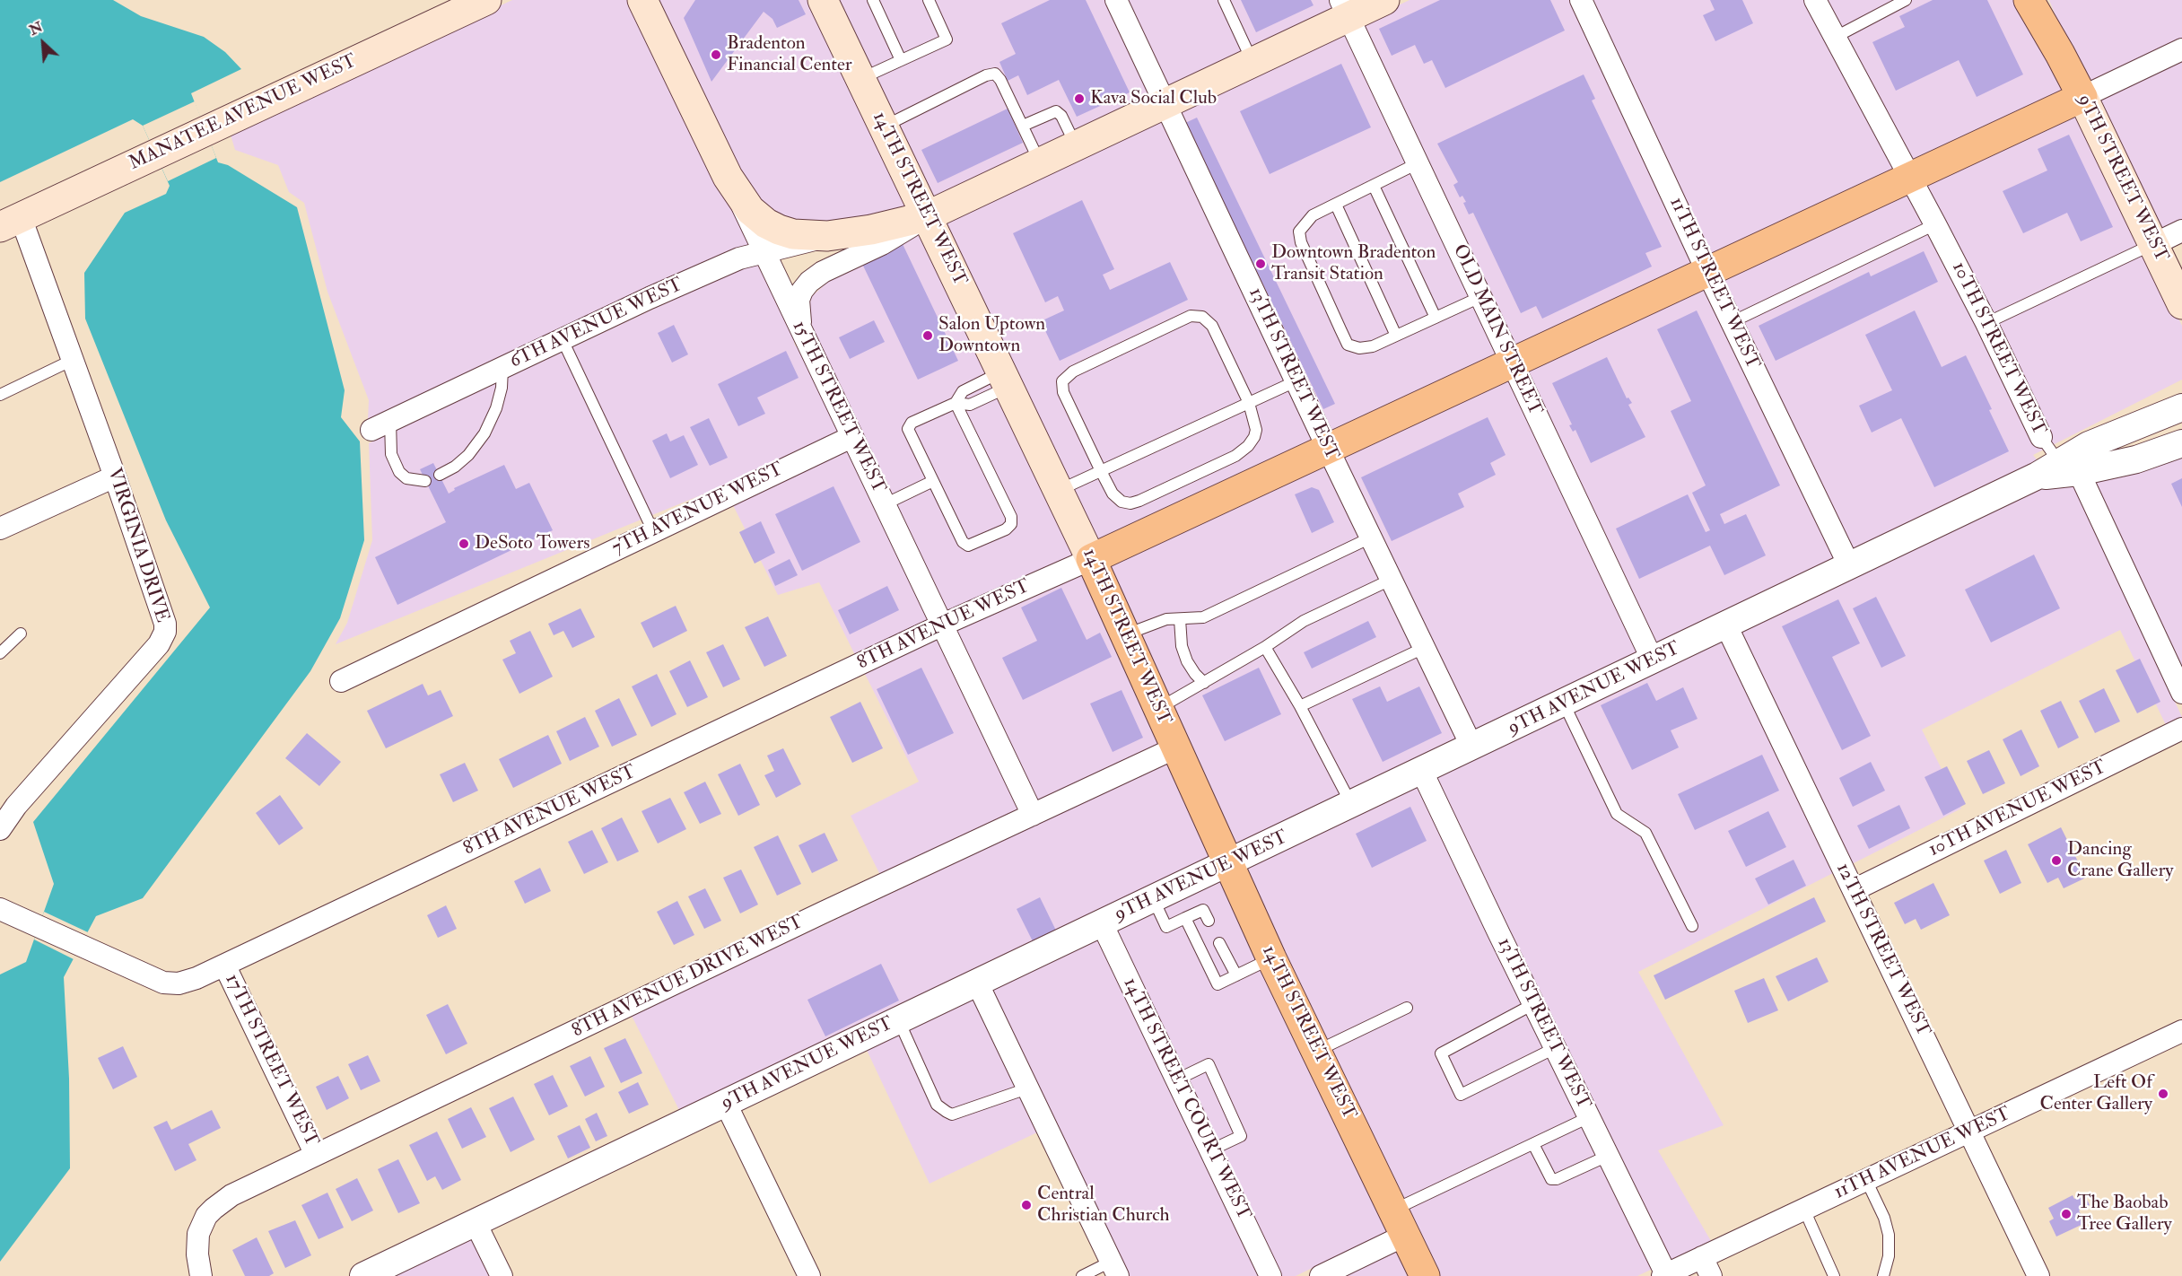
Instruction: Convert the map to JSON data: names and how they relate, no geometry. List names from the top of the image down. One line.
{"streets":{"main road":["MANATEE AVENUE WEST","9TH STREET WEST","14TH STREET WEST","6TH AVENUE WEST","15TH STREET WEST"],"street":["11TH STREET WEST","OLD MAIN STREET","10TH STREET WEST","13TH STREET WEST","7TH AVENUE WEST","VIRGINIA DRIVE","8TH AVENUE WEST","9TH AVENUE WEST","10TH AVENUE WEST","12TH STREET WEST","8TH AVENUE DRIVE WEST","17TH STREET WEST","14TH STREET COURT WEST","11TH AVENUE WEST"]},"crossings":[["MANATEE AVENUE WEST","VIRGINIA DRIVE"],["14TH STREET WEST","6TH AVENUE WEST"],["14TH STREET WEST","8TH AVENUE WEST"],["14TH STREET WEST","9TH AVENUE WEST"],["14TH STREET WEST","8TH AVENUE DRIVE WEST"],["11TH STREET WEST","9TH AVENUE WEST"],["6TH AVENUE WEST","OLD MAIN STREET"],["6TH AVENUE WEST","13TH STREET WEST"],["6TH AVENUE WEST","15TH STREET WEST"],["OLD MAIN STREET","9TH AVENUE WEST"],["10TH STREET WEST","9TH AVENUE WEST"],["13TH STREET WEST","9TH AVENUE WEST"],["13TH STREET WEST","11TH AVENUE WEST"],["15TH STREET WEST","7TH AVENUE WEST"],["15TH STREET WEST","8TH AVENUE WEST"],["15TH STREET WEST","8TH AVENUE DRIVE WEST"],["8TH AVENUE WEST","17TH STREET WEST"],["9TH AVENUE WEST","12TH STREET WEST"],["9TH AVENUE WEST","14TH STREET COURT WEST"],["10TH AVENUE WEST","12TH STREET WEST"],["12TH STREET WEST","11TH AVENUE WEST"],["8TH AVENUE DRIVE WEST","17TH STREET WEST"]],"places":["Bradenton Financial Center","Kava Social Club","Downtown Bradenton Transit Station","Salon Uptown Downtown","DeSoto Towers","Dancing Crane Gallery","Left Of Center Gallery","Central Christian Church","The Baobab Tree Gallery"],"north":"top left"}
